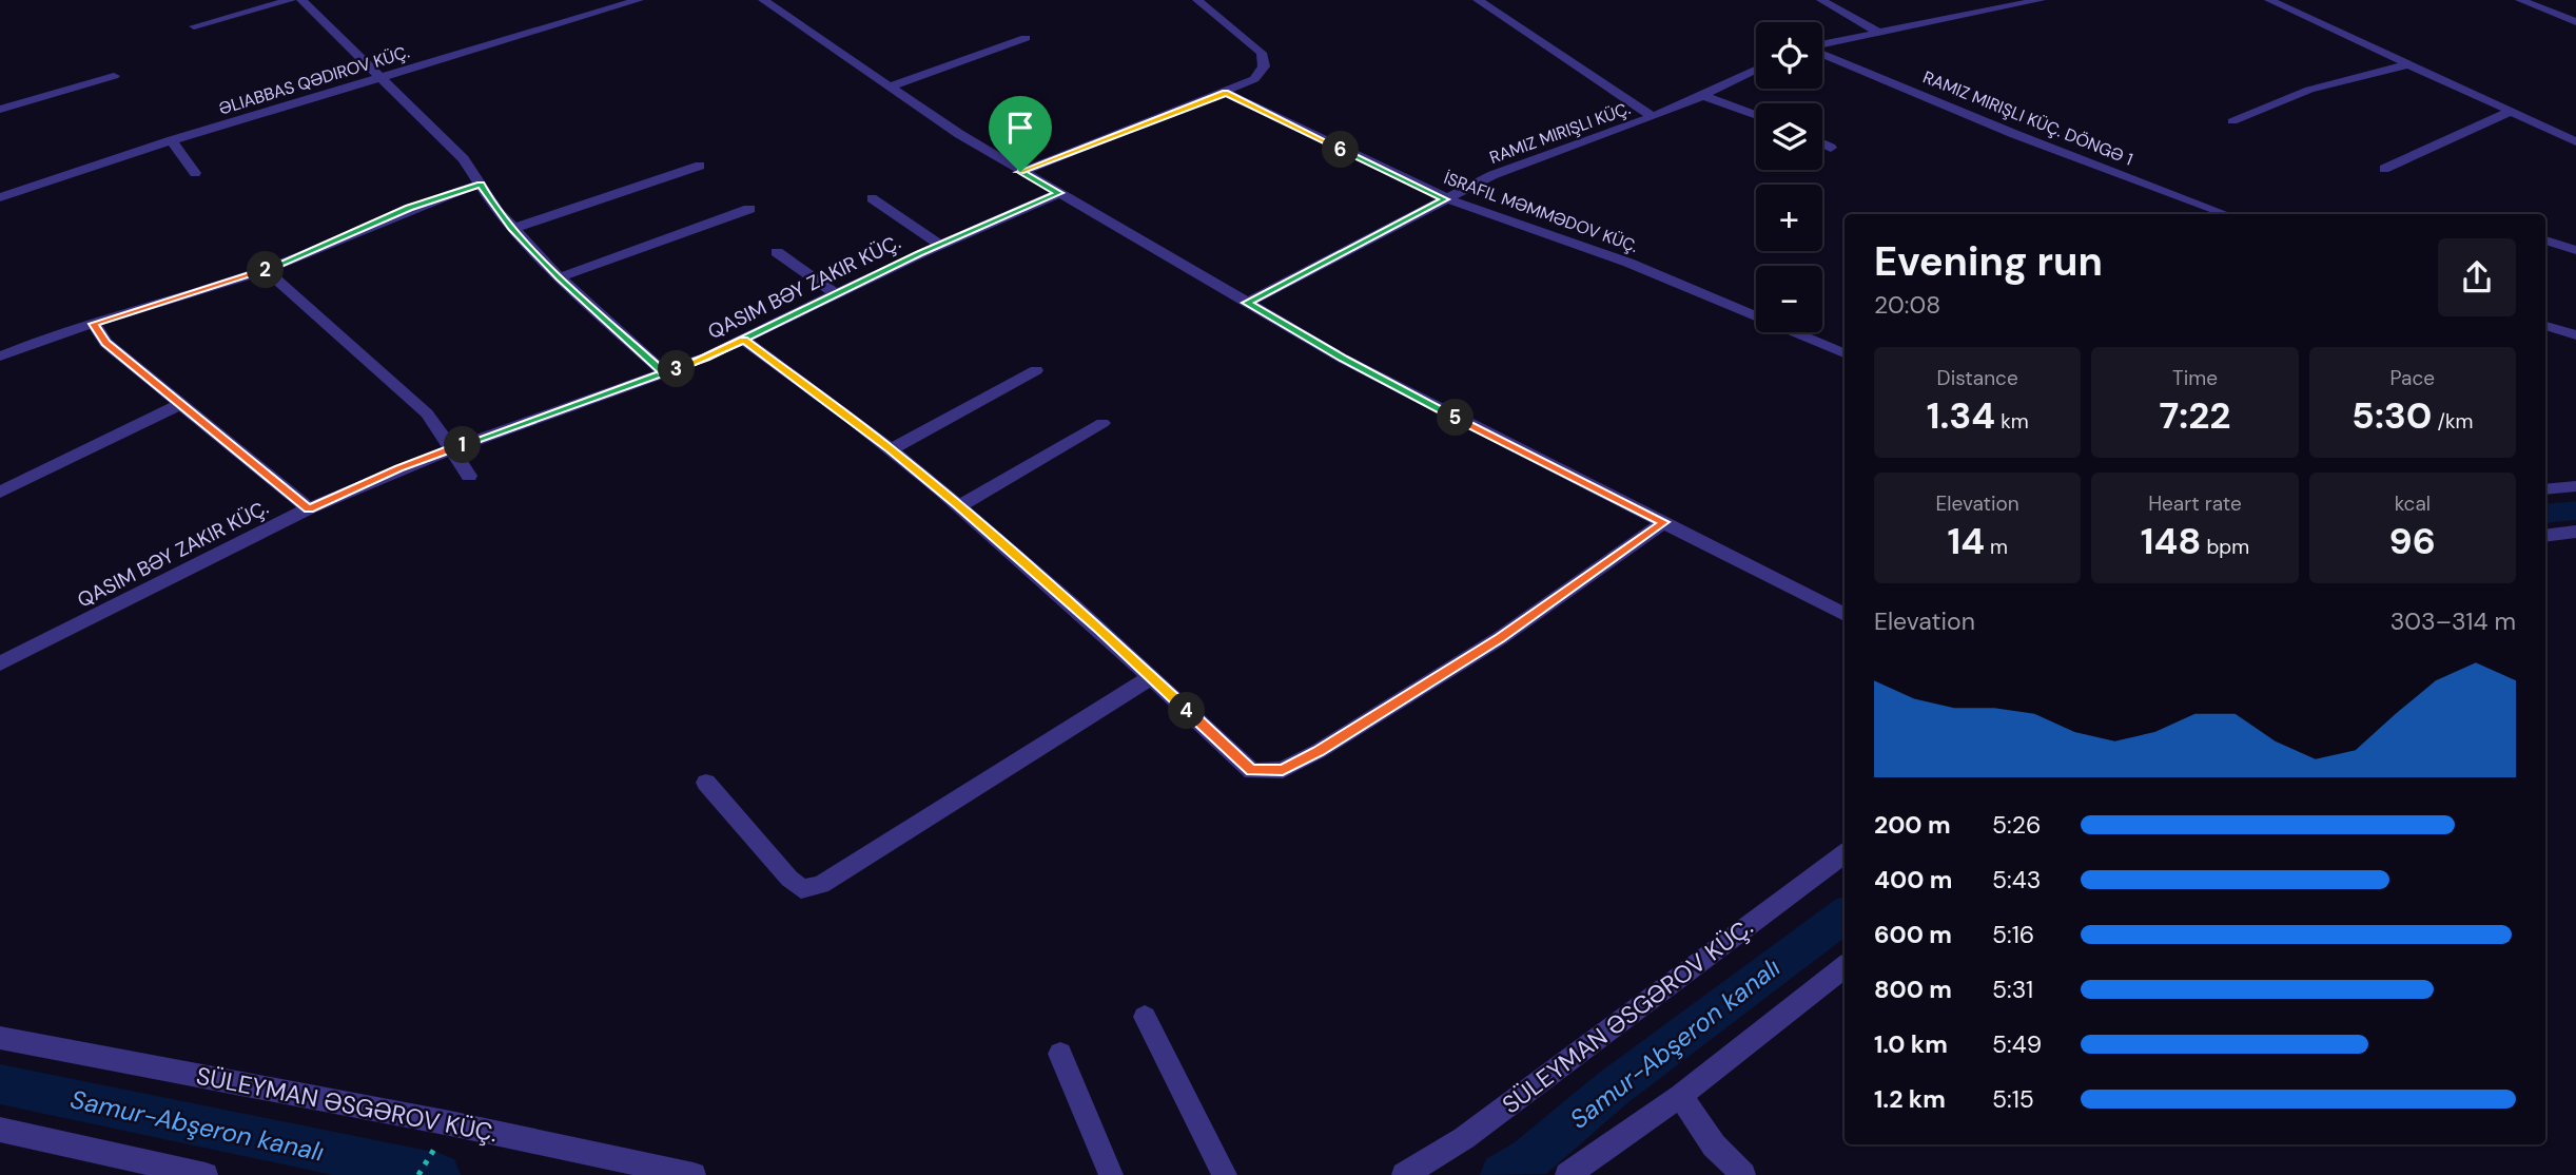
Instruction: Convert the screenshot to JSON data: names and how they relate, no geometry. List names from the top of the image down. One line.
{"streets":{"street":["ƏLIABBAS QƏDIROV KÜÇ.","RAMIZ MIRIŞLI KÜÇ. DÖNGƏ 1","RAMIZ MIRIŞLI KÜÇ.","İSRAFIL MƏMMƏDOV KÜÇ.","SÜLEYMAN ƏSGƏROV KÜÇ."]},"crossings":[["RAMIZ MIRIŞLI KÜÇ.","İSRAFIL MƏMMƏDOV KÜÇ."]],"water":["Samur-Abşeron kanalı"],"page":{"map_buttons":["+","−"],"pins":["6","2","3","5","1","4"],"heading":["Evening run","20:08"],"stats":[["Distance","1.34 km"],["Time","7:22"],["Pace","5:30 /km"],["Elevation","14 m"],["Heart rate","148 bpm"],["kcal","96"]],"chart":["Elevation","303–314 m"],"list":[{"name":"200 m","note":"5:26"},{"name":"400 m","note":"5:43"},{"name":"600 m","note":"5:16"},{"name":"800 m","note":"5:31"},{"name":"1.0 km","note":"5:49"},{"name":"1.2 km","note":"5:15"}]}}
